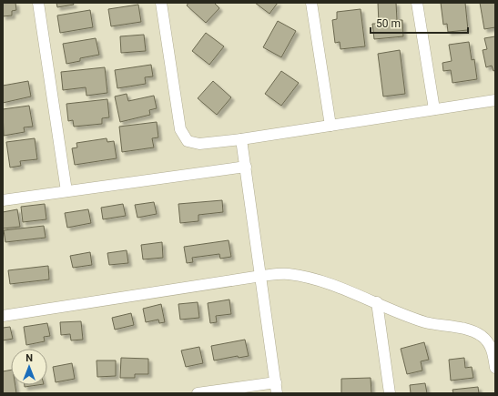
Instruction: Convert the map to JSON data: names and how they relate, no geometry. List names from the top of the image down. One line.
{"scale_bar":"50 m","north":"top"}
